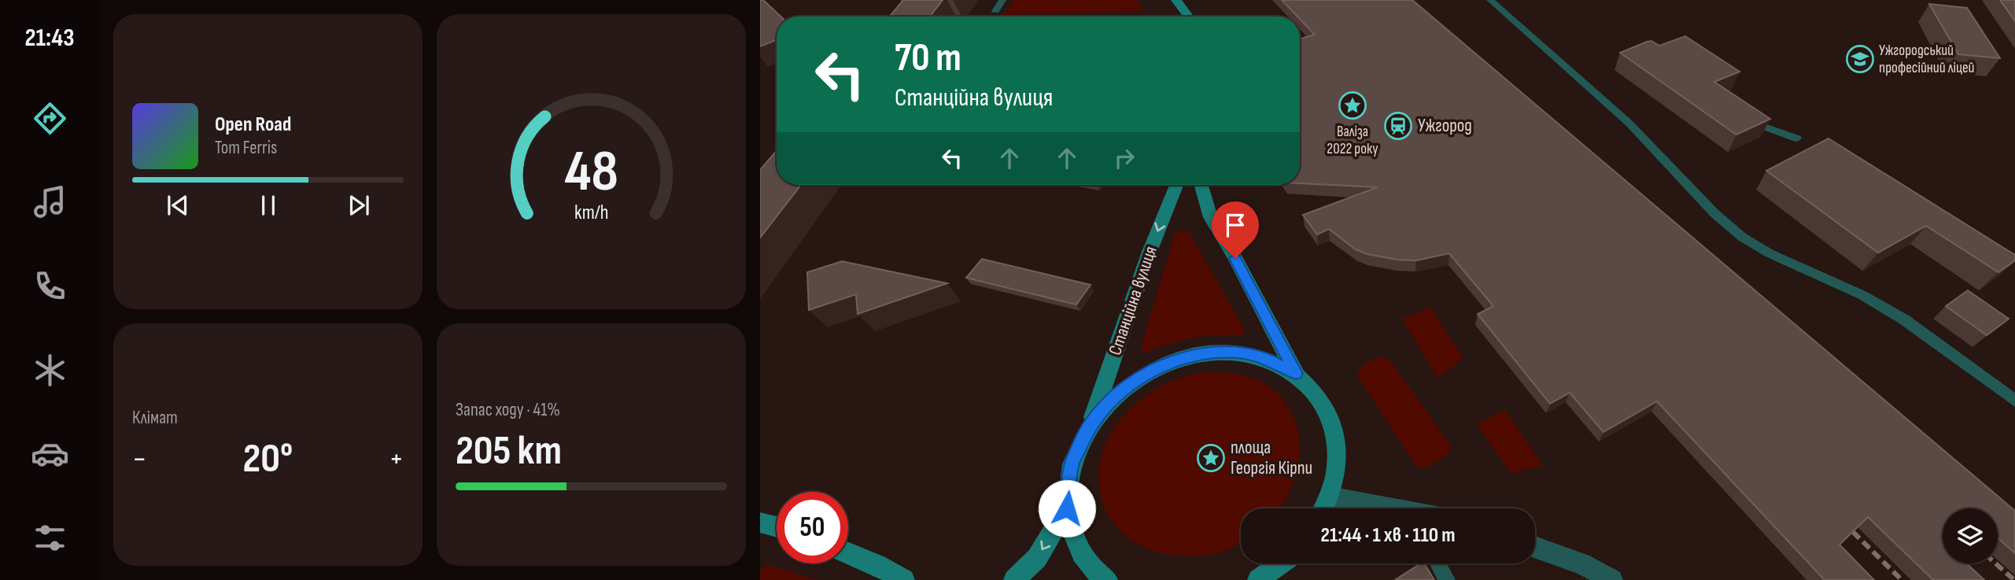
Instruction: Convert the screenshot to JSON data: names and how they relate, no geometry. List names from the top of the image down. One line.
{"streets":{"main road":["Станційна вулиця"]},"one_way":["Станційна вулиця"],"places":{"school or university":["Ужгородський професійний ліцей"],"place":["Валіза 2022 року","площа Георгія Кірпи"],"station":["Ужгород"]},"page":{"tabs":"21:43","turn":["70 m","Станційна вулиця"],"song":["Open Road","Tom Ferris"],"tile":["Клімат",["Запас ходу · 41%","205 km"]],"heat":["−","20°","+"],"limit":"50","trip":"21:44 · 1 хв · 110 m","gauge":["48","km/h"]}}
